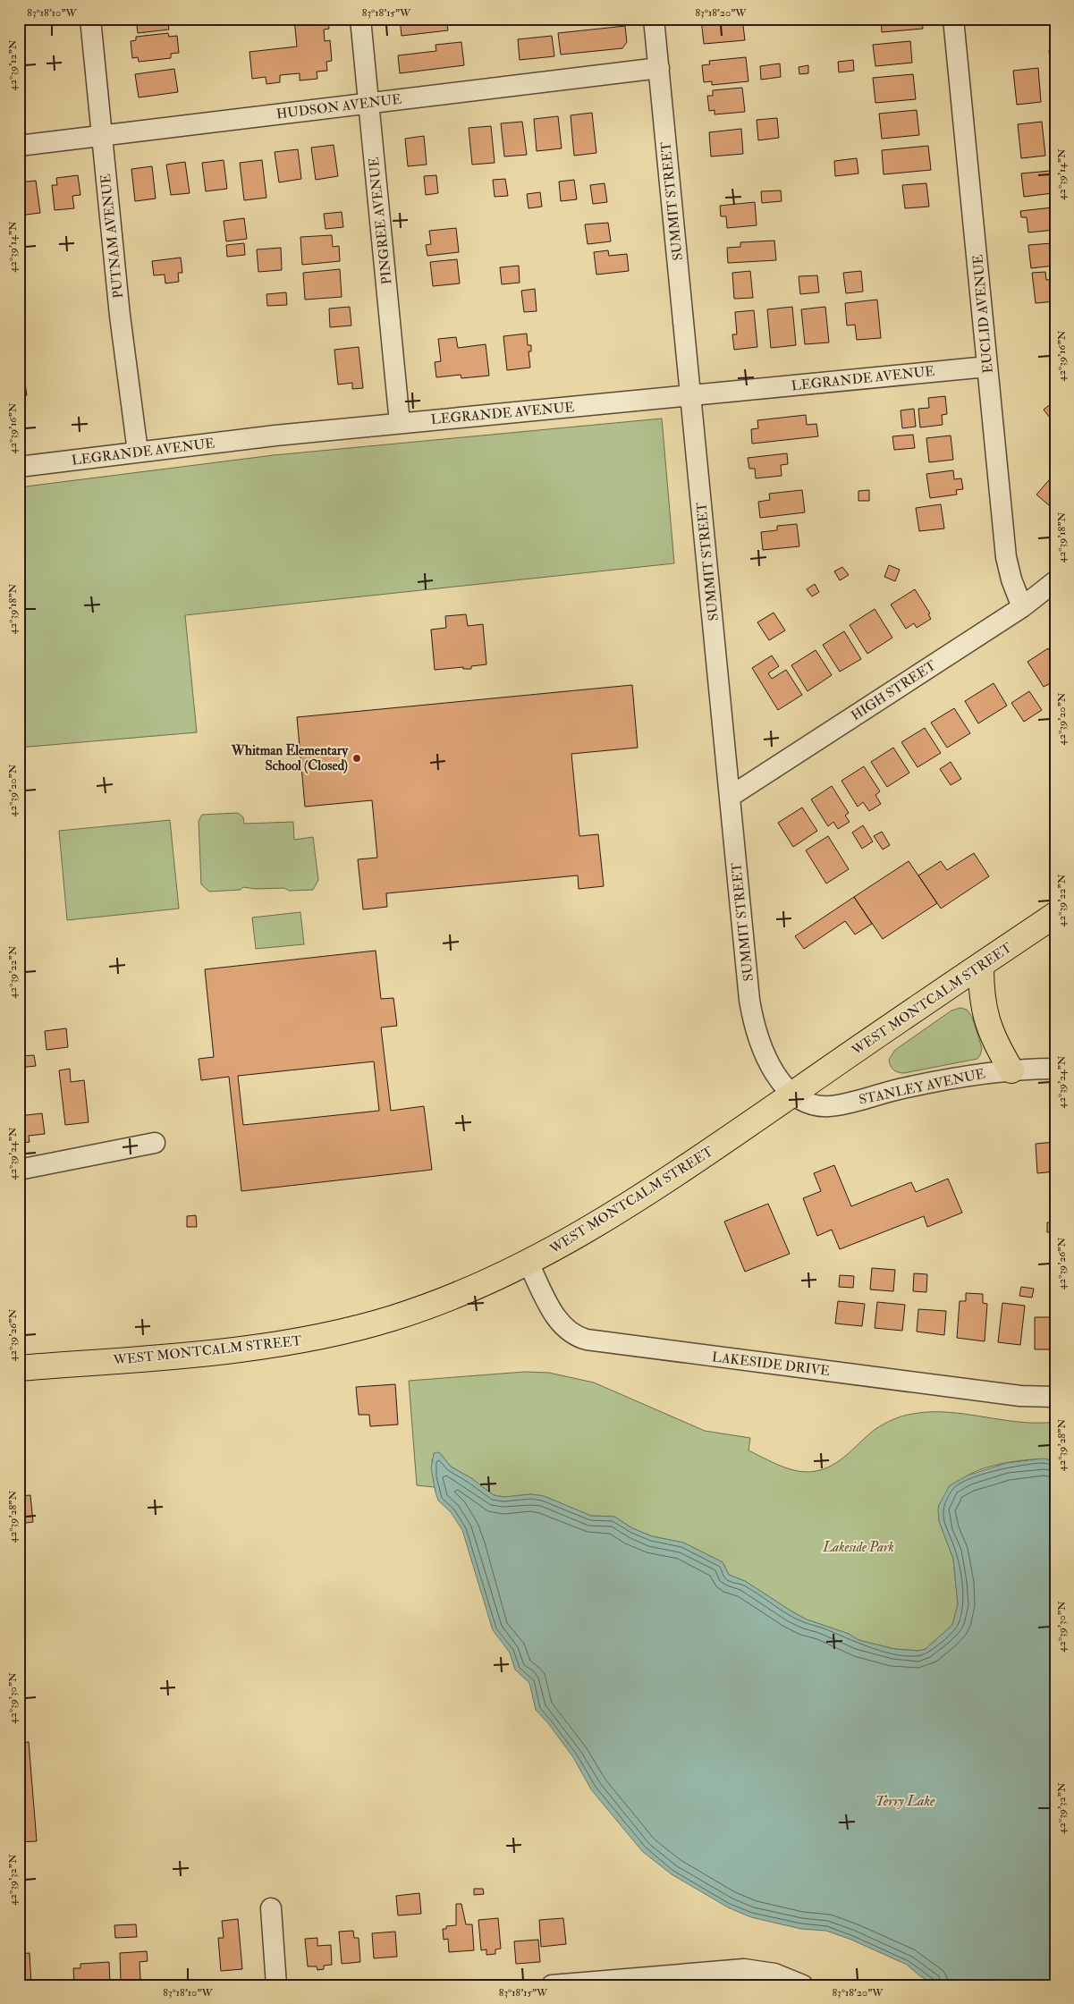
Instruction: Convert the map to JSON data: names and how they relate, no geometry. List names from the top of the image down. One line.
{"streets":{"main road":["WEST MONTCALM STREET"],"street":["HUDSON AVENUE","SUMMIT STREET","PINGREE AVENUE","PUTNAM AVENUE","EUCLID AVENUE","LEGRANDE AVENUE","HIGH STREET","STANLEY AVENUE","LAKESIDE DRIVE"]},"crossings":[["HUDSON AVENUE","SUMMIT STREET"],["HUDSON AVENUE","PINGREE AVENUE"],["HUDSON AVENUE","PUTNAM AVENUE"],["SUMMIT STREET","LEGRANDE AVENUE"],["SUMMIT STREET","HIGH STREET"],["SUMMIT STREET","WEST MONTCALM STREET"],["SUMMIT STREET","STANLEY AVENUE"],["PINGREE AVENUE","LEGRANDE AVENUE"],["PUTNAM AVENUE","LEGRANDE AVENUE"],["EUCLID AVENUE","LEGRANDE AVENUE"],["EUCLID AVENUE","HIGH STREET"],["WEST MONTCALM STREET","STANLEY AVENUE"],["WEST MONTCALM STREET","LAKESIDE DRIVE"]],"water":["Terry Lake"],"parks":["Lakeside Park"],"places":["Whitman Elementary School (Closed)"],"coordinates":["83°18'10\"W","83°18'15\"W","83°18'20\"W","42°39'12\"N","42°39'14\"N","42°39'16\"N","42°39'18\"N","42°39'20\"N","42°39'22\"N","42°39'24\"N","42°39'26\"N","42°39'28\"N","42°39'30\"N","42°39'32\"N"]}
